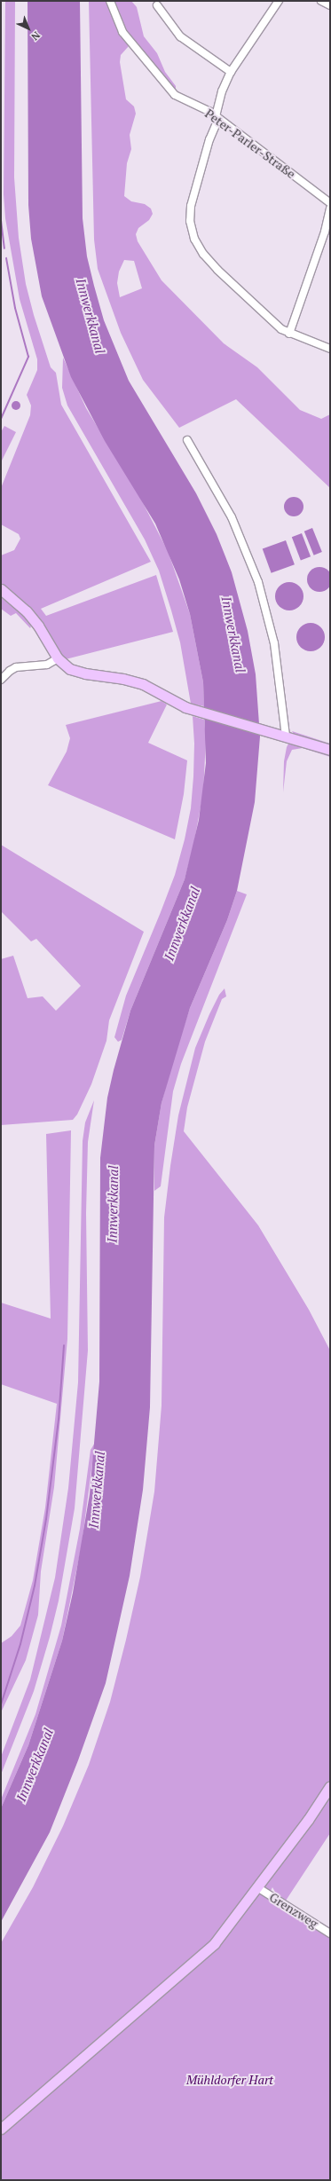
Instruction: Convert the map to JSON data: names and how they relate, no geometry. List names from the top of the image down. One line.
{"streets":{"street":["Peter-Parler-Straße","Grenzweg"]},"water":["Innwerkkanal"],"parks":["Mühldorfer Hart"],"north":"bottom right"}
